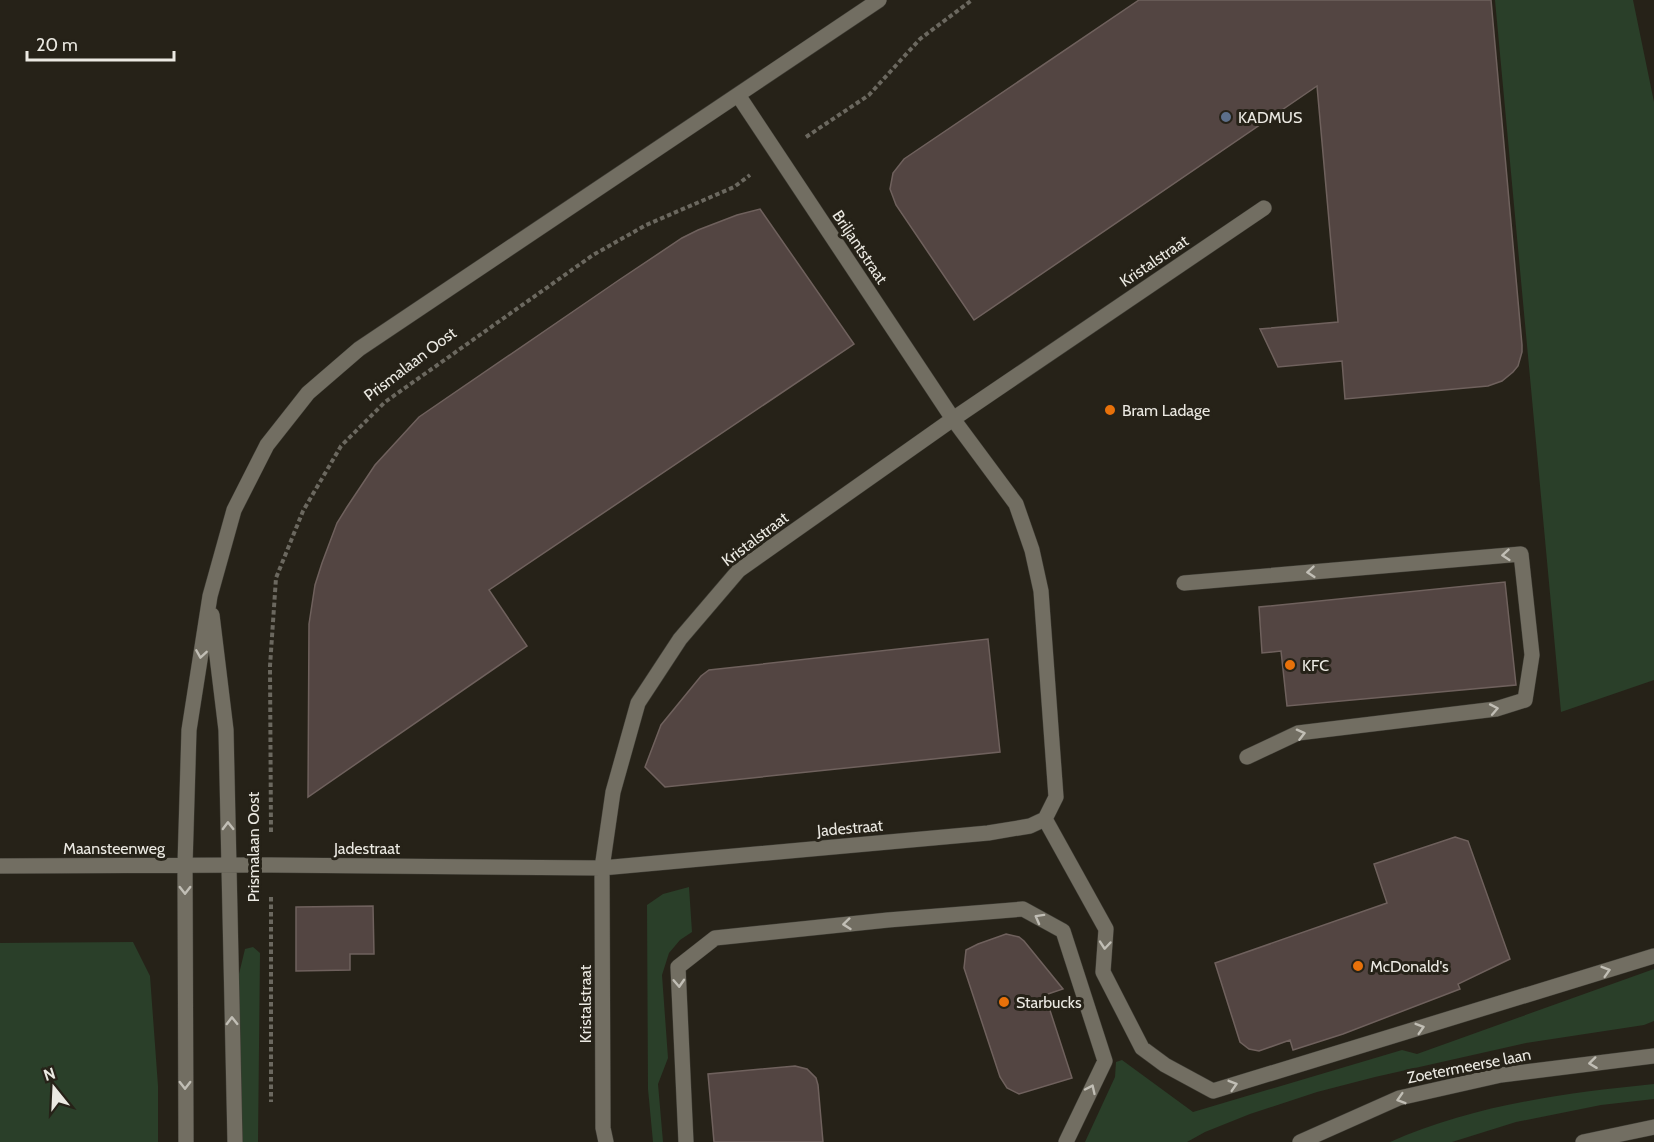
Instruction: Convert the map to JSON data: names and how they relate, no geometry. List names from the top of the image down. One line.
{"streets":{"street":["Briljantstraat","Kristalstraat","Prismalaan Oost","Jadestraat","Maansteenweg","Zoetermeerse laan"]},"crossings":[["Briljantstraat","Kristalstraat"],["Briljantstraat","Prismalaan Oost"],["Kristalstraat","Jadestraat"],["Prismalaan Oost","Jadestraat"],["Prismalaan Oost","Maansteenweg"],["Jadestraat","Maansteenweg"]],"one_way":["Zoetermeerse laan"],"places":["KADMUS","Bram Ladage","KFC","McDonald's","Starbucks"],"scale_bar":"20 m","north":"top"}
